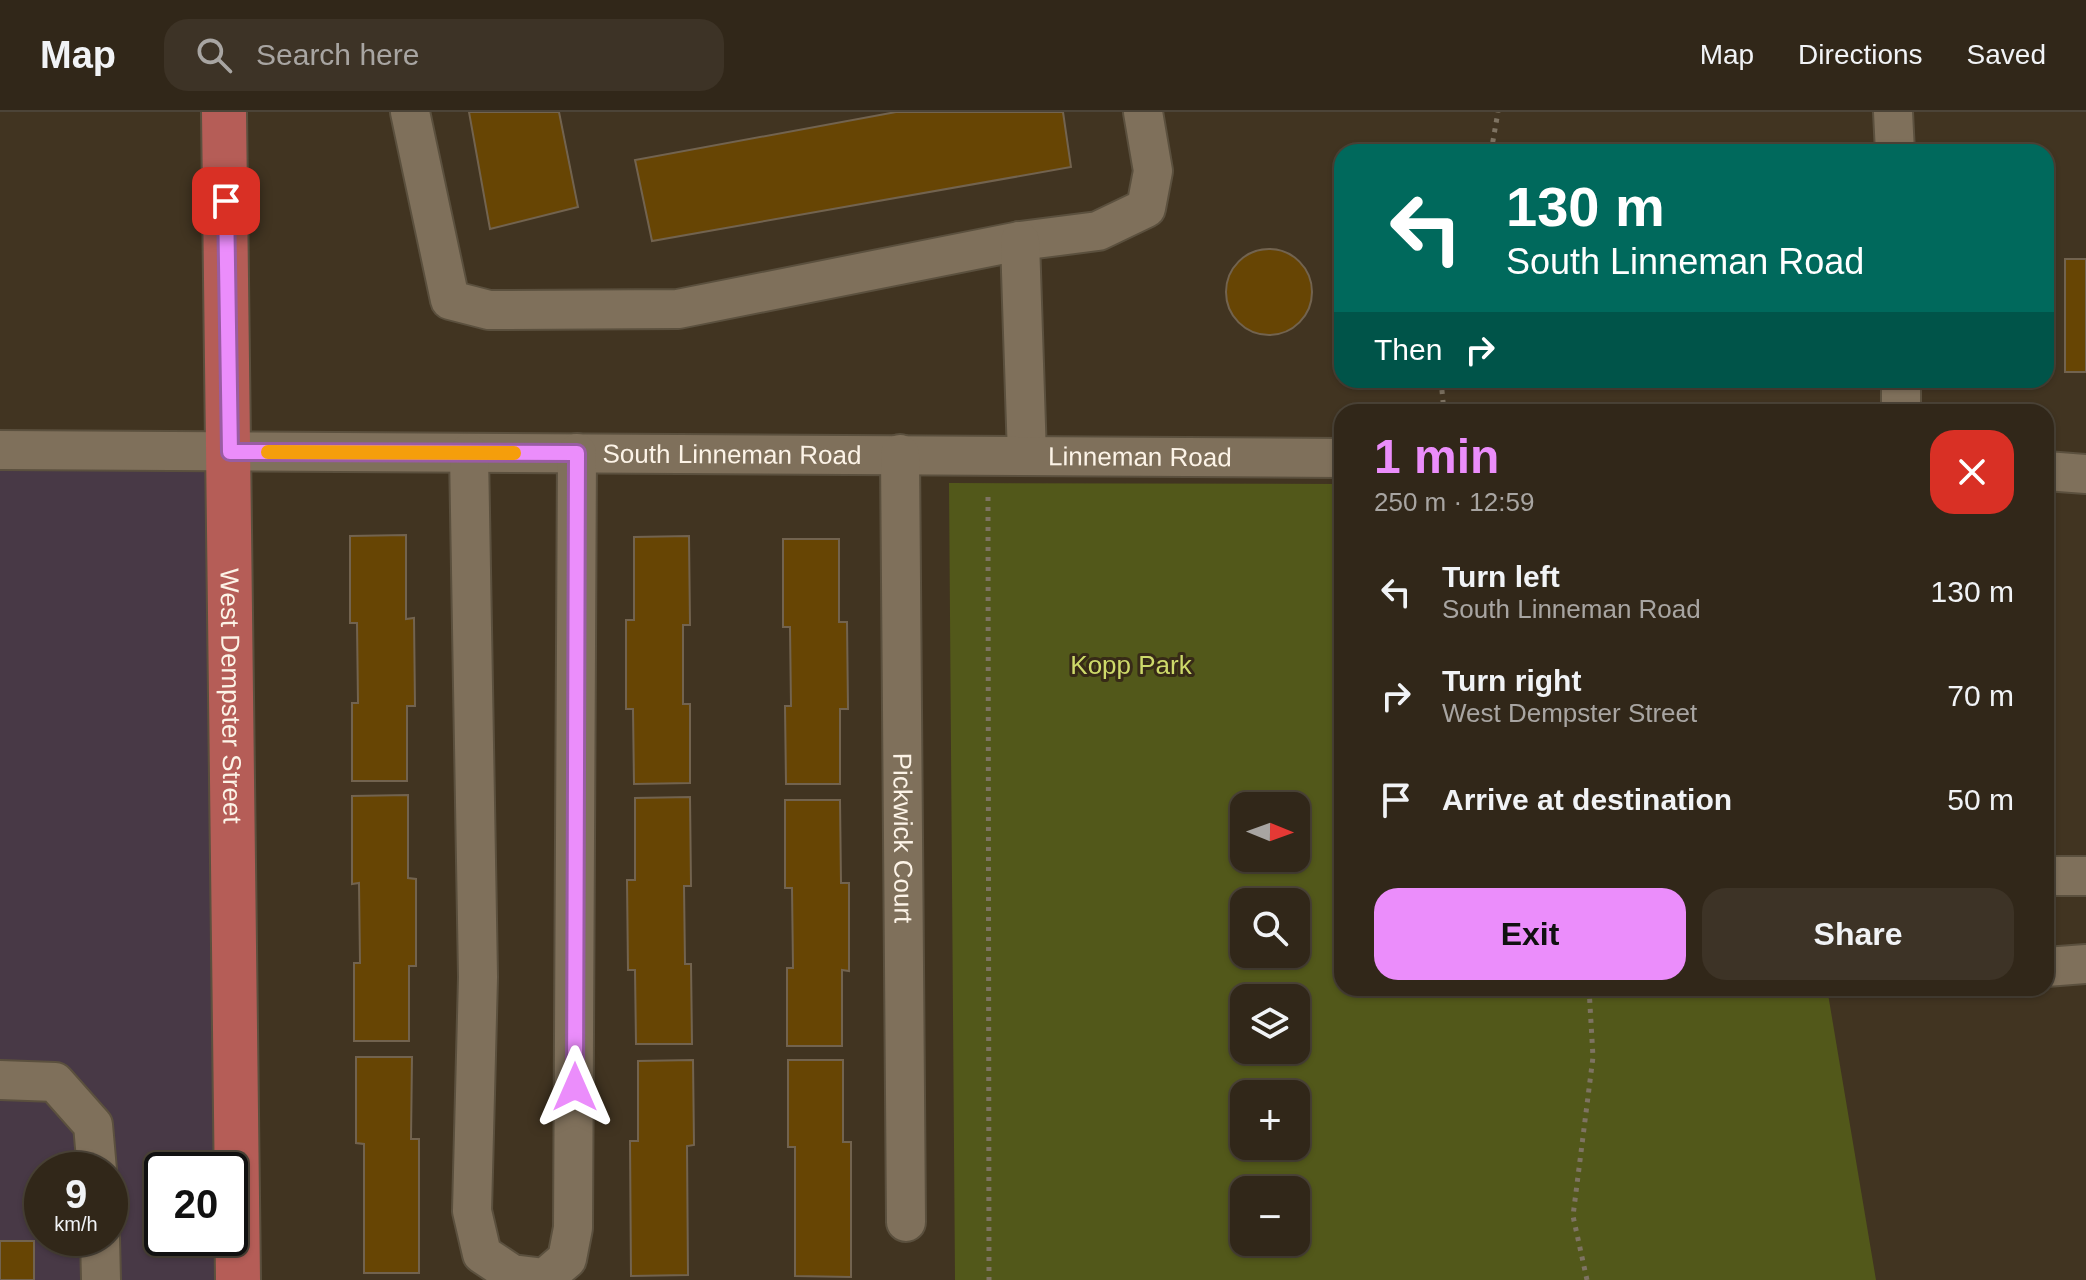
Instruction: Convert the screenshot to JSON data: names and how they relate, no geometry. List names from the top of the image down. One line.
{"streets":{"main road":["West Dempster Street"],"street":["South Linneman Road","Linneman Road","Pickwick Court"]},"crossings":[["South Linneman Road","Linneman Road"],["South Linneman Road","West Dempster Street"],["South Linneman Road","Pickwick Court"]],"parks":["Kopp Park"],"north":"right","page":{"header":"Map","search":"Search here","nav":["Map","Directions","Saved"],"turn":["130 m","South Linneman Road"],"then":"Then","heading":["1 min","250 m · 12:59"],"list":[{"name":"Turn left","note":"South Linneman Road","value":"130 m"},{"name":"Turn right","note":"West Dempster Street","value":"70 m"},{"name":"Arrive at destination","value":"50 m"}],"map_buttons":["+","−"],"buttons":["Exit","Share"],"speed":"9 km/h","limit":"20"}}
